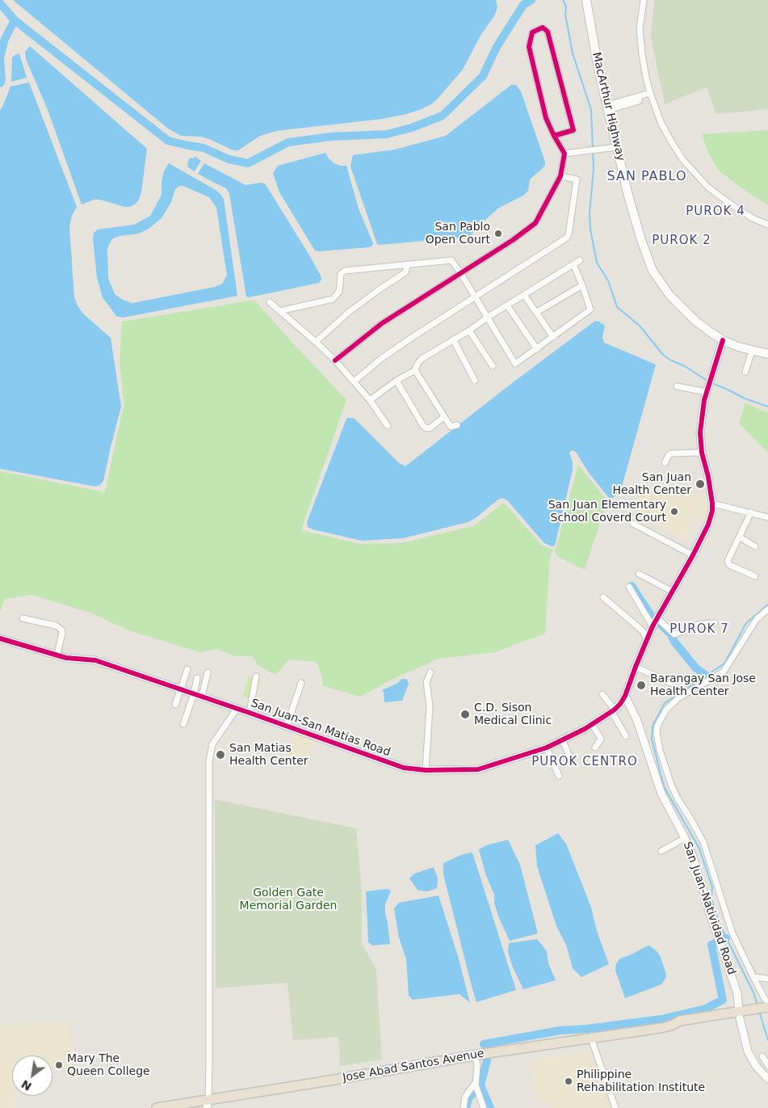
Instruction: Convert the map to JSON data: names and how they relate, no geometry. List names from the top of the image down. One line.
{"streets":{"highway":["Jose Abad Santos Avenue"],"main road":["MacArthur Highway"],"street":["San Juan-San Matias Road","San Juan-Natividad Road"]},"crossings":[["San Juan-San Matias Road","San Juan-Natividad Road"],["San Juan-Natividad Road","Jose Abad Santos Avenue"]],"districts":["SAN PABLO","PUROK 4","PUROK 2","PUROK 7","PUROK CENTRO"],"parks":["Golden Gate Memorial Garden"],"places":["San Pablo Open Court","San Juan Health Center","San Juan Elementary School Coverd Court","Barangay San Jose Health Center","C.D. Sison Medical Clinic","San Matias Health Center","Mary The Queen College","Philippine Rehabilitation Institute"],"north":"bottom left"}
